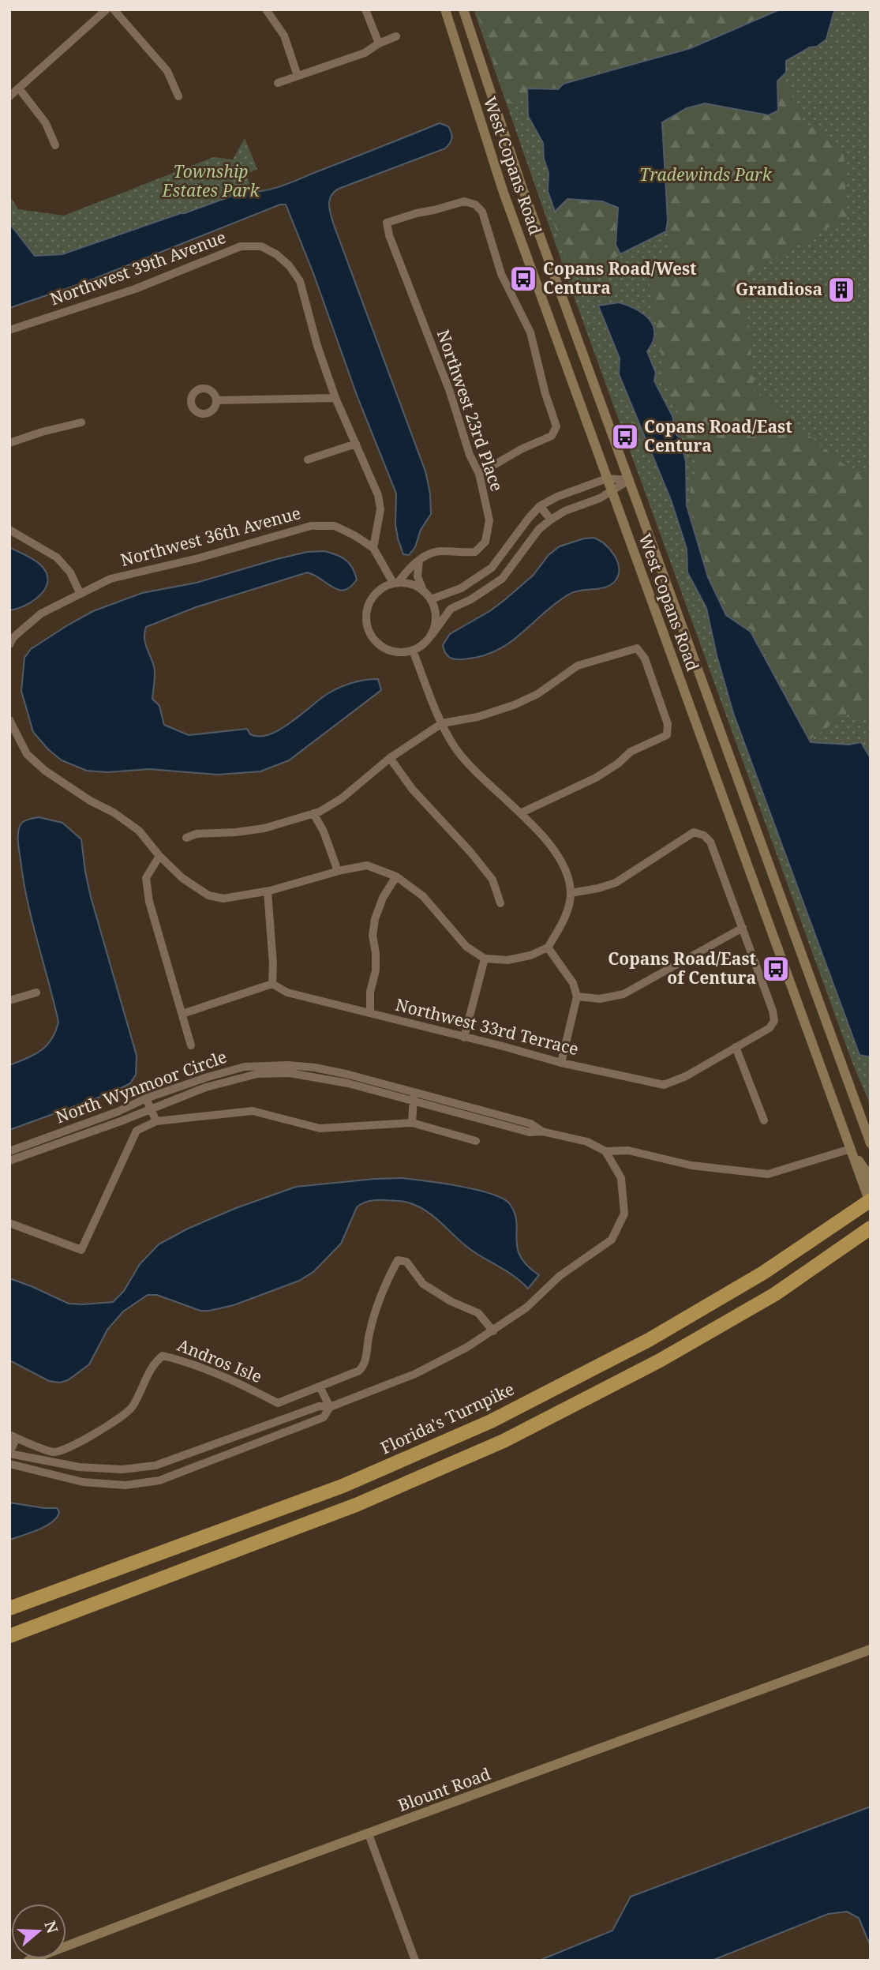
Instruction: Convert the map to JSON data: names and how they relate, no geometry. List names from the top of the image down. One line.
{"streets":{"highway":["Florida's Turnpike"],"main road":["West Copans Road","Blount Road"],"street":["Northwest 39th Avenue","Northwest 23rd Place","Northwest 36th Avenue","Northwest 33rd Terrace","North Wynmoor Circle","Andros Isle"]},"crossings":[["West Copans Road","Florida's Turnpike"],["Northwest 23rd Place","Northwest 36th Avenue"]],"parks":["Township Estates Park","Tradewinds Park"],"places":{"bus stop":["Copans Road/West Centura","Copans Road/East Centura","Copans Road/East of Centura"],"building":["Grandiosa"]},"north":"right"}
